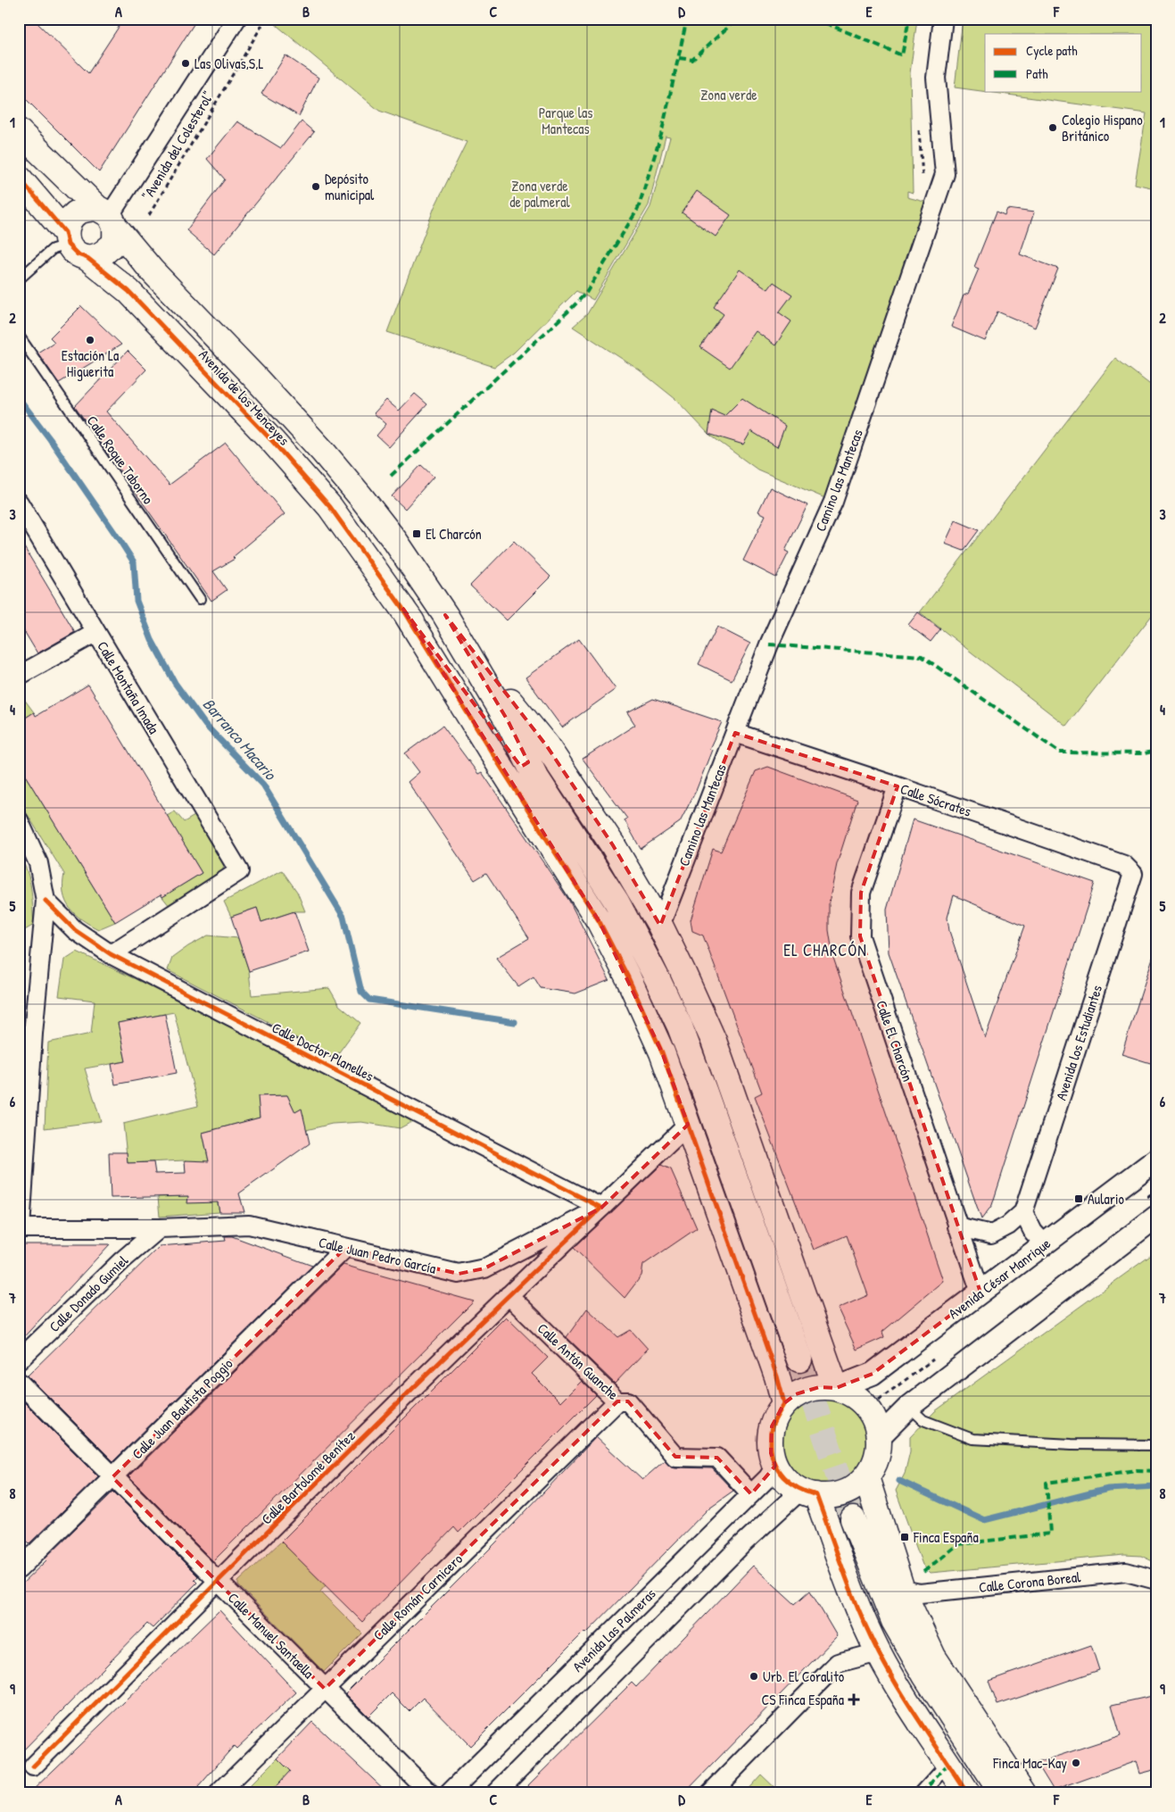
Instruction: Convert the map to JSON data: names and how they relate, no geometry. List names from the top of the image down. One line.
{"streets":{"main road":["Avenida de los Menceyes"],"street":["Camino las Mantecas","Calle Montaña Imada","Calle Sócrates","Calle El Charcón","Avenida los Estudiantes","Calle Doctor Planelles","Calle Juan Pedro García","Avenida César Manrique","Calle Donado Gumiel","Calle Antón Guanche","Calle Juan Bautista Poggio","Calle Bartolomé Benítez","Calle Corona Boreal","Calle Román Carnicero","Avenida Las Palmeras","Calle Manuel Santaella"],"lane":["Calle Roque Taborno"],"path":["\"Avenida del Colesterol\""]},"crossings":[["Camino las Mantecas","Calle Sócrates"],["Calle Montaña Imada","Calle Doctor Planelles"],["Calle Sócrates","Calle El Charcón"],["Calle Sócrates","Avenida los Estudiantes"],["Calle El Charcón","Avenida César Manrique"],["Calle Doctor Planelles","Calle Juan Pedro García"],["Calle Doctor Planelles","Calle Bartolomé Benítez"],["Calle Juan Pedro García","Calle Donado Gumiel"],["Calle Juan Pedro García","Calle Juan Bautista Poggio"],["Calle Juan Pedro García","Calle Bartolomé Benítez"],["Avenida César Manrique","Avenida Las Palmeras"],["Calle Antón Guanche","Calle Bartolomé Benítez"],["Calle Antón Guanche","Calle Román Carnicero"],["Calle Antón Guanche","Avenida Las Palmeras"],["Calle Juan Bautista Poggio","Calle Manuel Santaella"],["Calle Bartolomé Benítez","Calle Manuel Santaella"],["Calle Román Carnicero","Calle Manuel Santaella"]],"districts":["EL CHARCÓN"],"water":["Barranco Macario"],"parks":["Zona verde","Parque las Mantecas","Zona verde de palmeral"],"places":{"other":["Las Olivas,S,L","Colegio Hispano Británico","Depósito municipal","Estación La Higuerita","Urb. El Coralito","Finca Mac-Kay"],"transit":["El Charcón","Aulario","Finca España"],"health":["CS Finca España"]},"legend":["Cycle path","Path"],"grid":{"columns":["A","B","C","D","E","F"],"rows":["1","2","3","4","5","6","7","8","9"]}}
